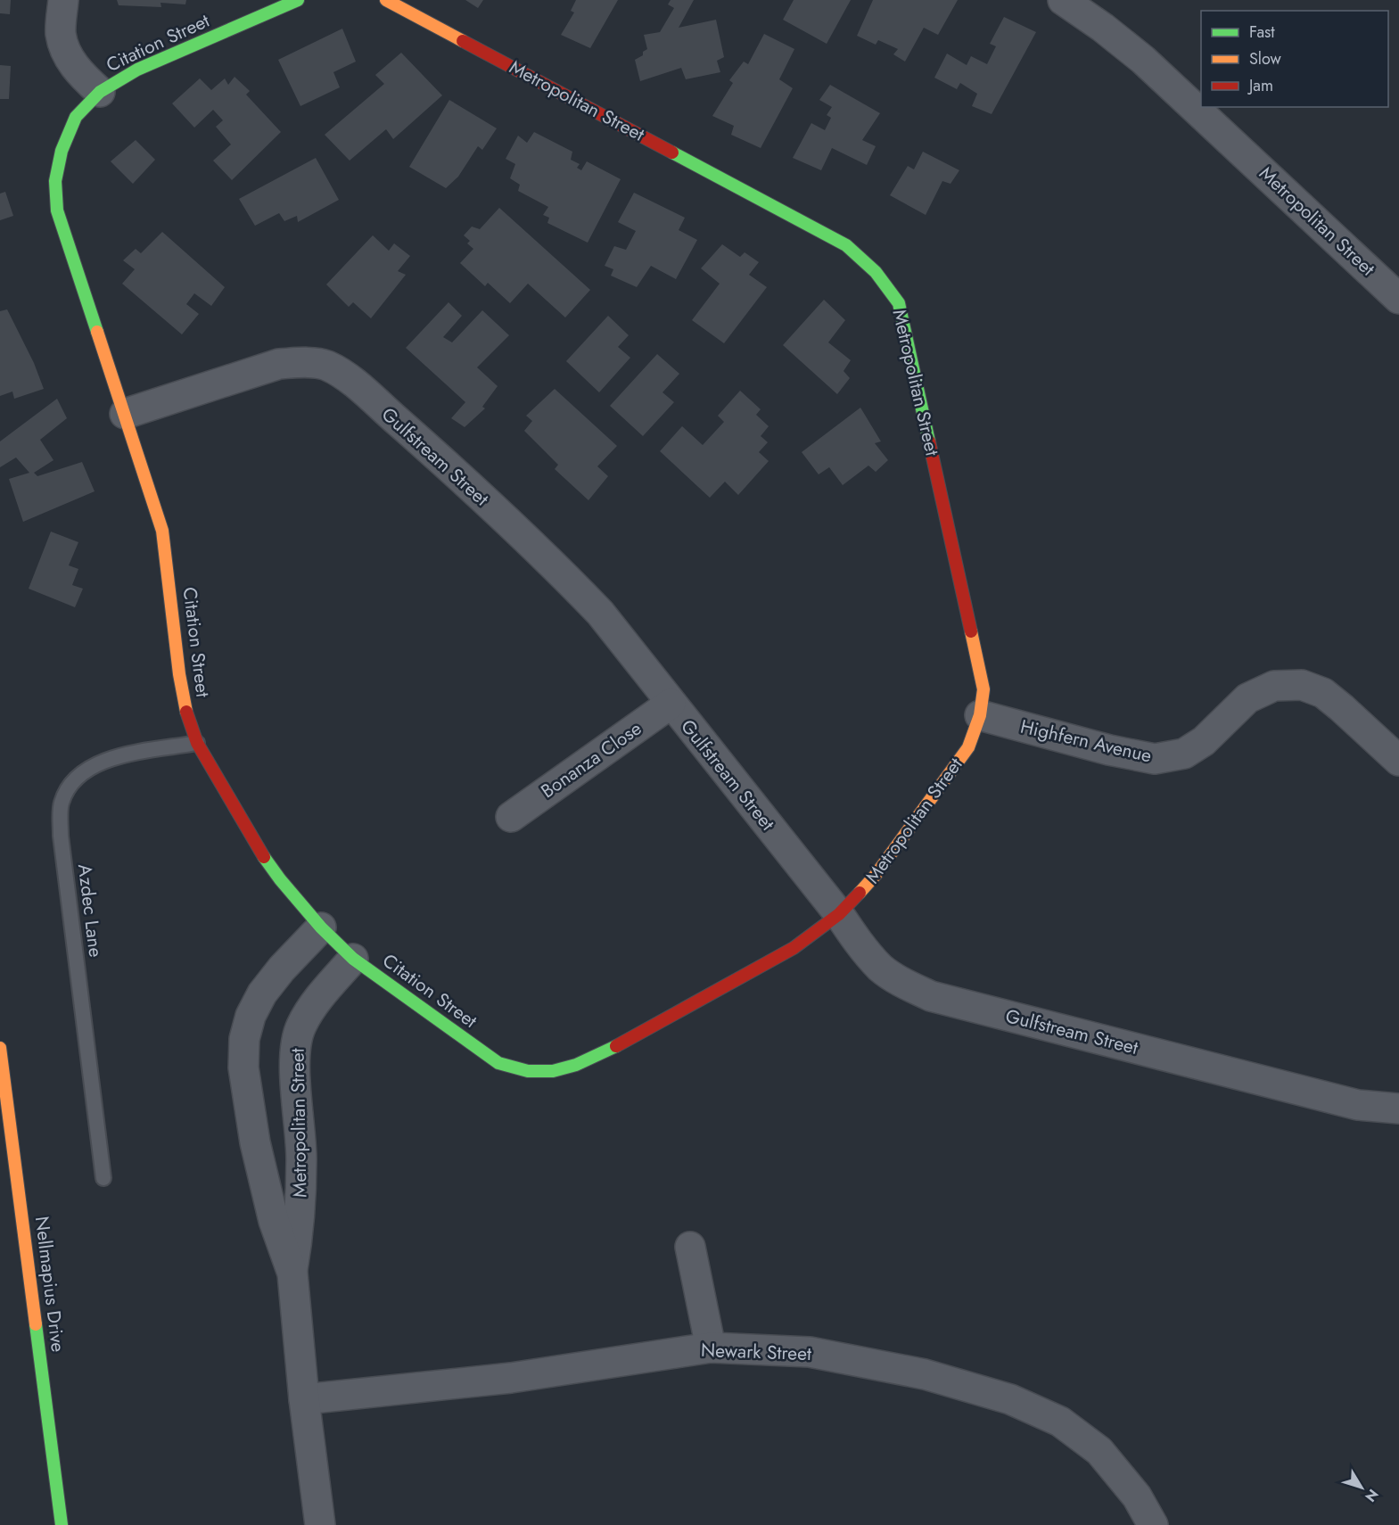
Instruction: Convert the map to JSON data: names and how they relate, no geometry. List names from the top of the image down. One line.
{"streets":{"street":["Citation Street","Metropolitan Street","Gulfstream Street","Highfern Avenue","Bonanza Close","Nellmapius Drive","Newark Street"],"lane":["Azdec Lane"]},"crossings":[["Citation Street","Metropolitan Street"],["Citation Street","Gulfstream Street"],["Citation Street","Azdec Lane"],["Metropolitan Street","Gulfstream Street"],["Metropolitan Street","Highfern Avenue"],["Metropolitan Street","Newark Street"],["Gulfstream Street","Bonanza Close"]],"legend":["Fast","Slow","Jam"],"north":"bottom right"}
